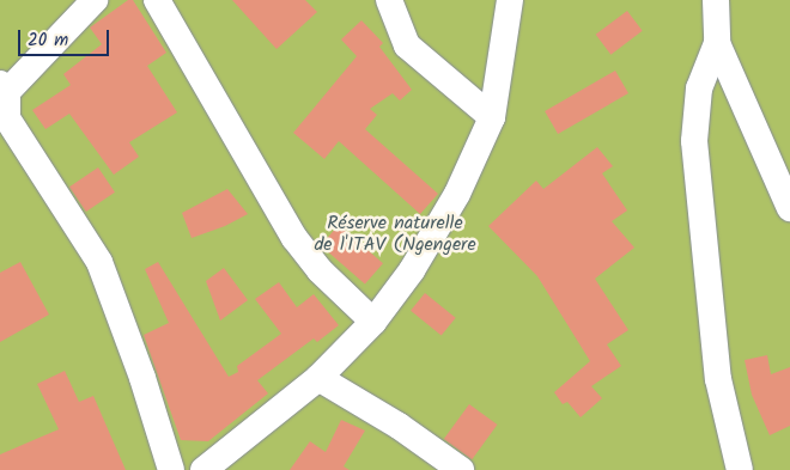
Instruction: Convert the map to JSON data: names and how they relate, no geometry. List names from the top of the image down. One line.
{"parks":["Réserve naturelle de l'ITAV (Ngengere"],"scale_bar":"20 m"}
